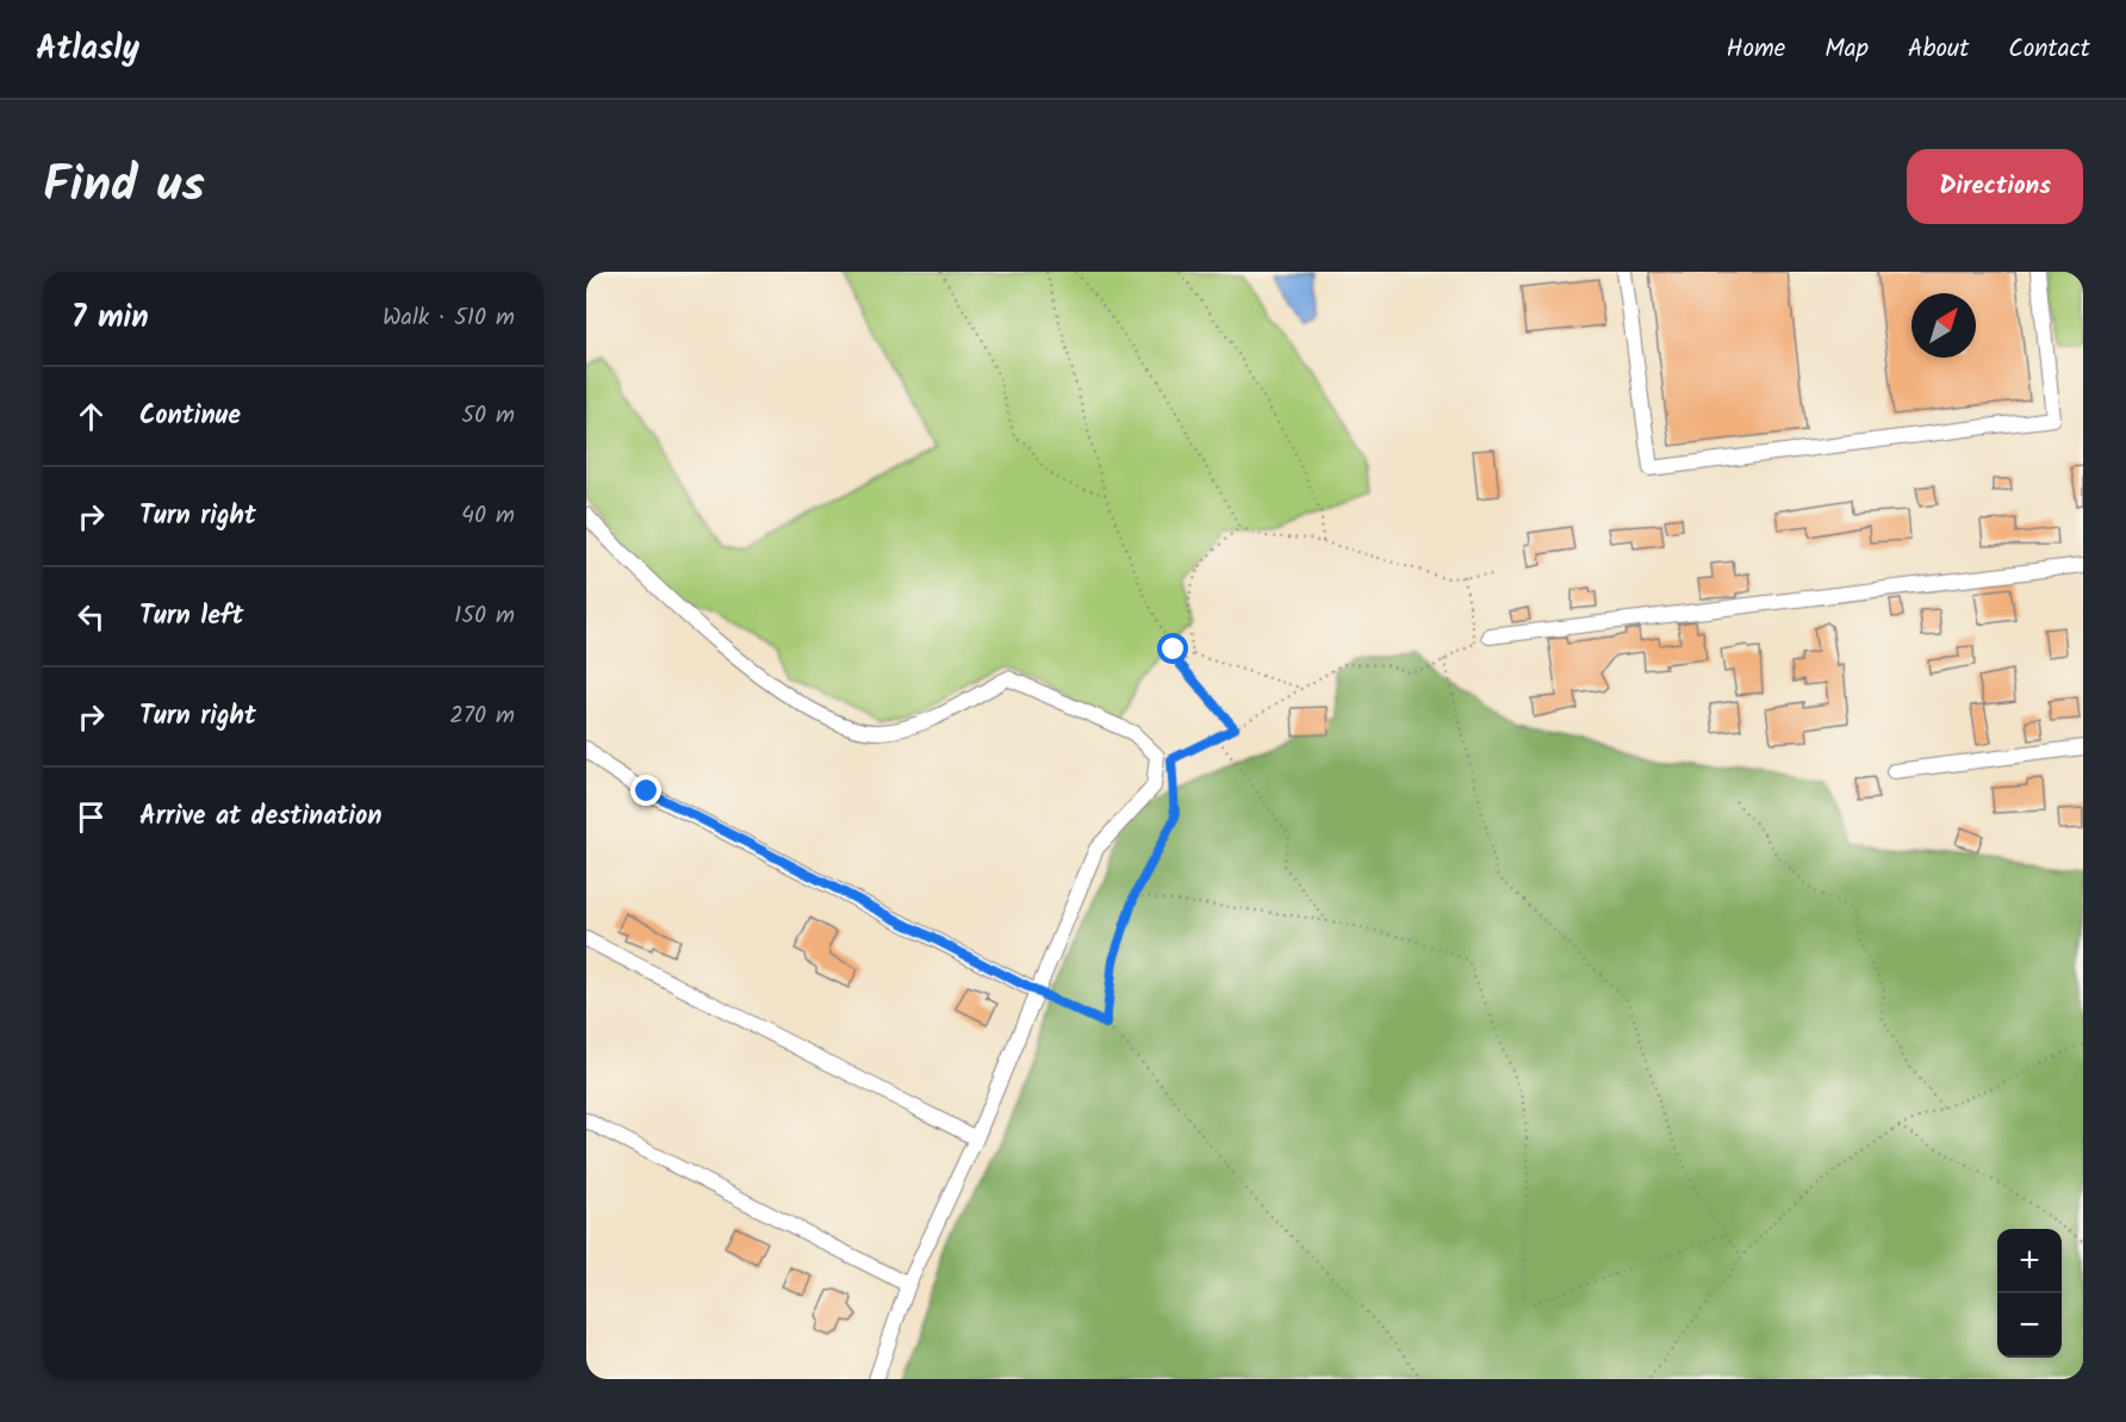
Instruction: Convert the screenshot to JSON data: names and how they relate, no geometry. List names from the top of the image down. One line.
{"north":"top right","page":{"header":"Atlasly","nav":["Home","Map","About","Contact"],"title":"Find us","buttons":"Directions","heading":["7 min","Walk · 510 m"],"list":[["Continue","50 m"],["Turn right","40 m"],["Turn left","150 m"],["Turn right","270 m"],"Arrive at destination"],"map_buttons":["+","−"]}}
